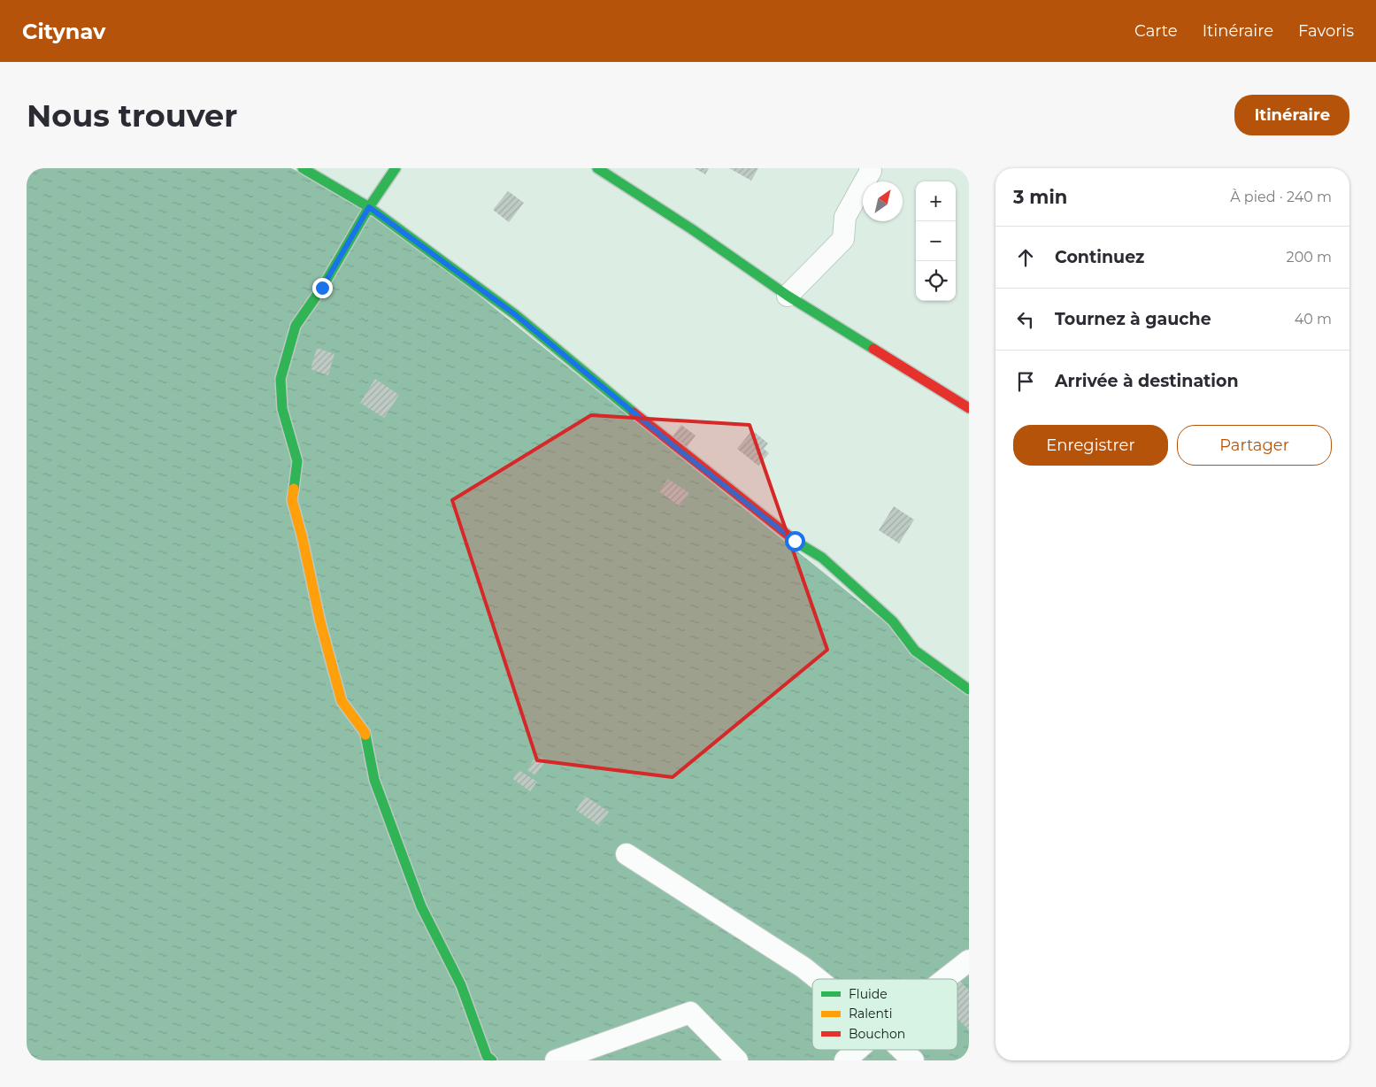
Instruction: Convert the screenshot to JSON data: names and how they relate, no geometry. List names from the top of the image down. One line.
{"legend":["Fluide","Ralenti","Bouchon"],"north":"top right","page":{"header":"Citynav","nav":["Carte","Itinéraire","Favoris"],"buttons":["Itinéraire",["Enregistrer","Partager"]],"title":"Nous trouver","heading":["3 min","À pied · 240 m"],"map_buttons":["+","−"],"list":[["Continuez","200 m"],["Tournez à gauche","40 m"],"Arrivée à destination"]}}
